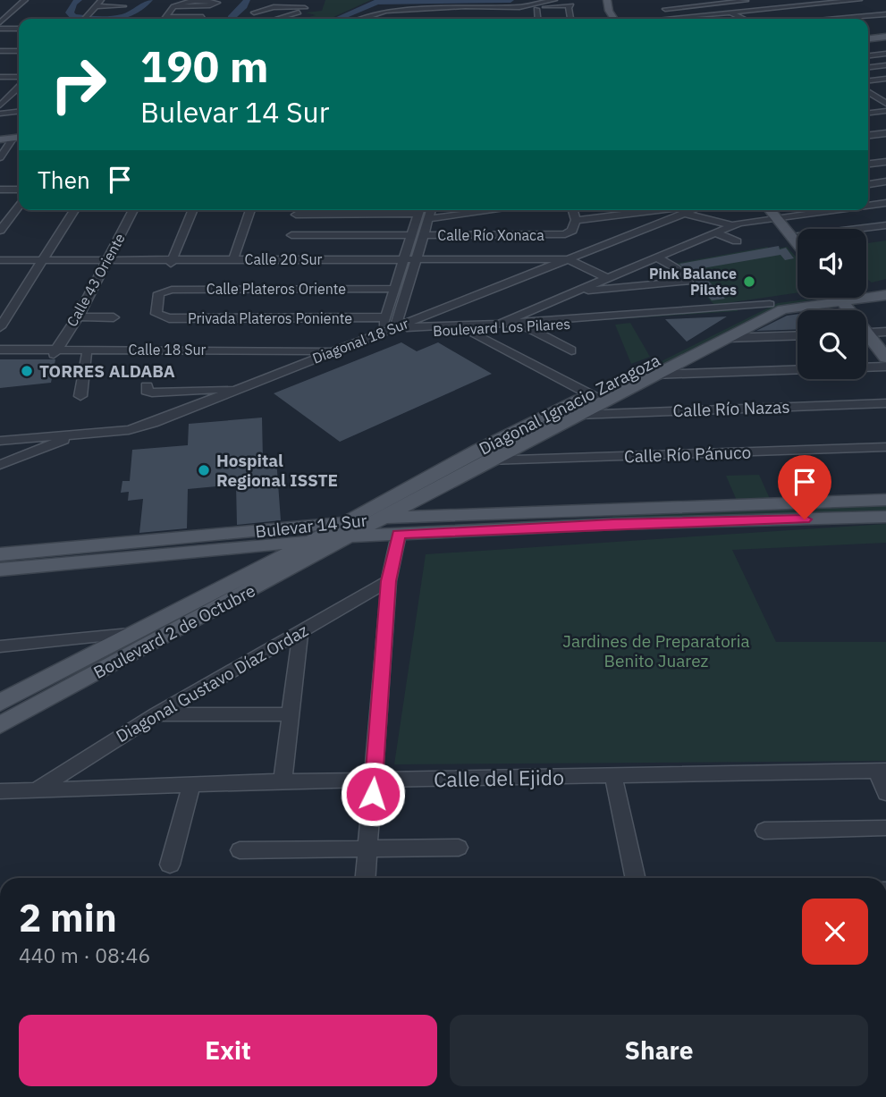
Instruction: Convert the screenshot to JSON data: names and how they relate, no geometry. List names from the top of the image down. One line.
{"streets":{"main road":["Diagonal Ignacio Zaragoza","Bulevar 14 Sur","Boulevard 2 de Octubre"],"street":["Calle Río Xonaca","Calle 20 Sur","Calle 43 Oriente","Calle Plateros Oriente","Privada Plateros Poniente","Boulevard Los Pilares","Diagonal 18 Sur","Calle 18 Sur","Calle Río Nazas","Calle Río Pánuco","Diagonal Gustavo Díaz Ordaz","Calle del Ejido"]},"crossings":[["Calle 20 Sur","Calle 43 Oriente"],["Calle 20 Sur","Diagonal 18 Sur"],["Calle 43 Oriente","Calle 18 Sur"],["Calle Plateros Oriente","Privada Plateros Poniente"],["Boulevard Los Pilares","Diagonal 18 Sur"],["Boulevard Los Pilares","Diagonal Ignacio Zaragoza"],["Diagonal 18 Sur","Calle 18 Sur"],["Diagonal Ignacio Zaragoza","Calle Río Nazas"],["Diagonal Ignacio Zaragoza","Calle Río Pánuco"],["Diagonal Ignacio Zaragoza","Bulevar 14 Sur"],["Diagonal Ignacio Zaragoza","Boulevard 2 de Octubre"],["Bulevar 14 Sur","Boulevard 2 de Octubre"],["Diagonal Gustavo Díaz Ordaz","Calle del Ejido"]],"parks":["Jardines de Preparatoria Benito Juarez"],"places":["Pink Balance Pilates","TORRES ALDABA","Hospital Regional ISSTE"],"page":{"turn":["190 m","Bulevar 14 Sur"],"then":"Then","heading":["2 min","440 m · 08:46"],"buttons":["Exit","Share"]}}
